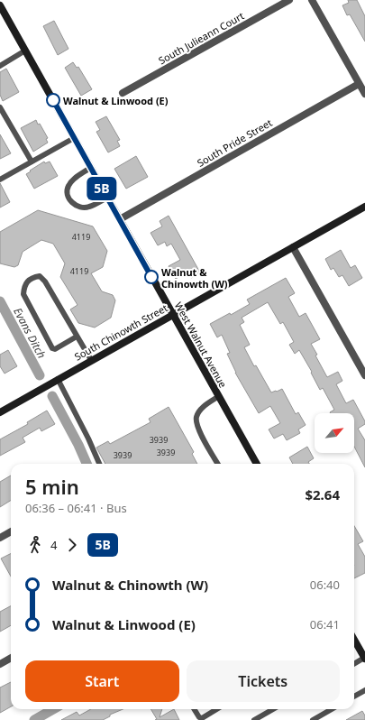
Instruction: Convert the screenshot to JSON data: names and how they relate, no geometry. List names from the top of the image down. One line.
{"streets":{"main road":["South Chinowth Street","West Walnut Avenue"],"street":["South Julieann Court","South Pride Street"]},"crossings":[["South Pride Street","West Walnut Avenue"],["South Chinowth Street","West Walnut Avenue"]],"water":["Evans Ditch"],"places":["Walnut & Linwood (E)","Walnut & Chinowth (W)"],"lines":["bus line 5B"],"house_numbers":["4119","4119","3939","3939","3939"],"north":"top right","page":{"on_map":"5B","heading":["5 min","06:36 – 06:41 · Bus","$2.64"],"legs":["4","5B"],"list":[{"name":"Walnut & Chinowth (W)","value":"06:40"},{"name":"Walnut & Linwood (E)","value":"06:41"}],"buttons":["Start","Tickets"]}}
